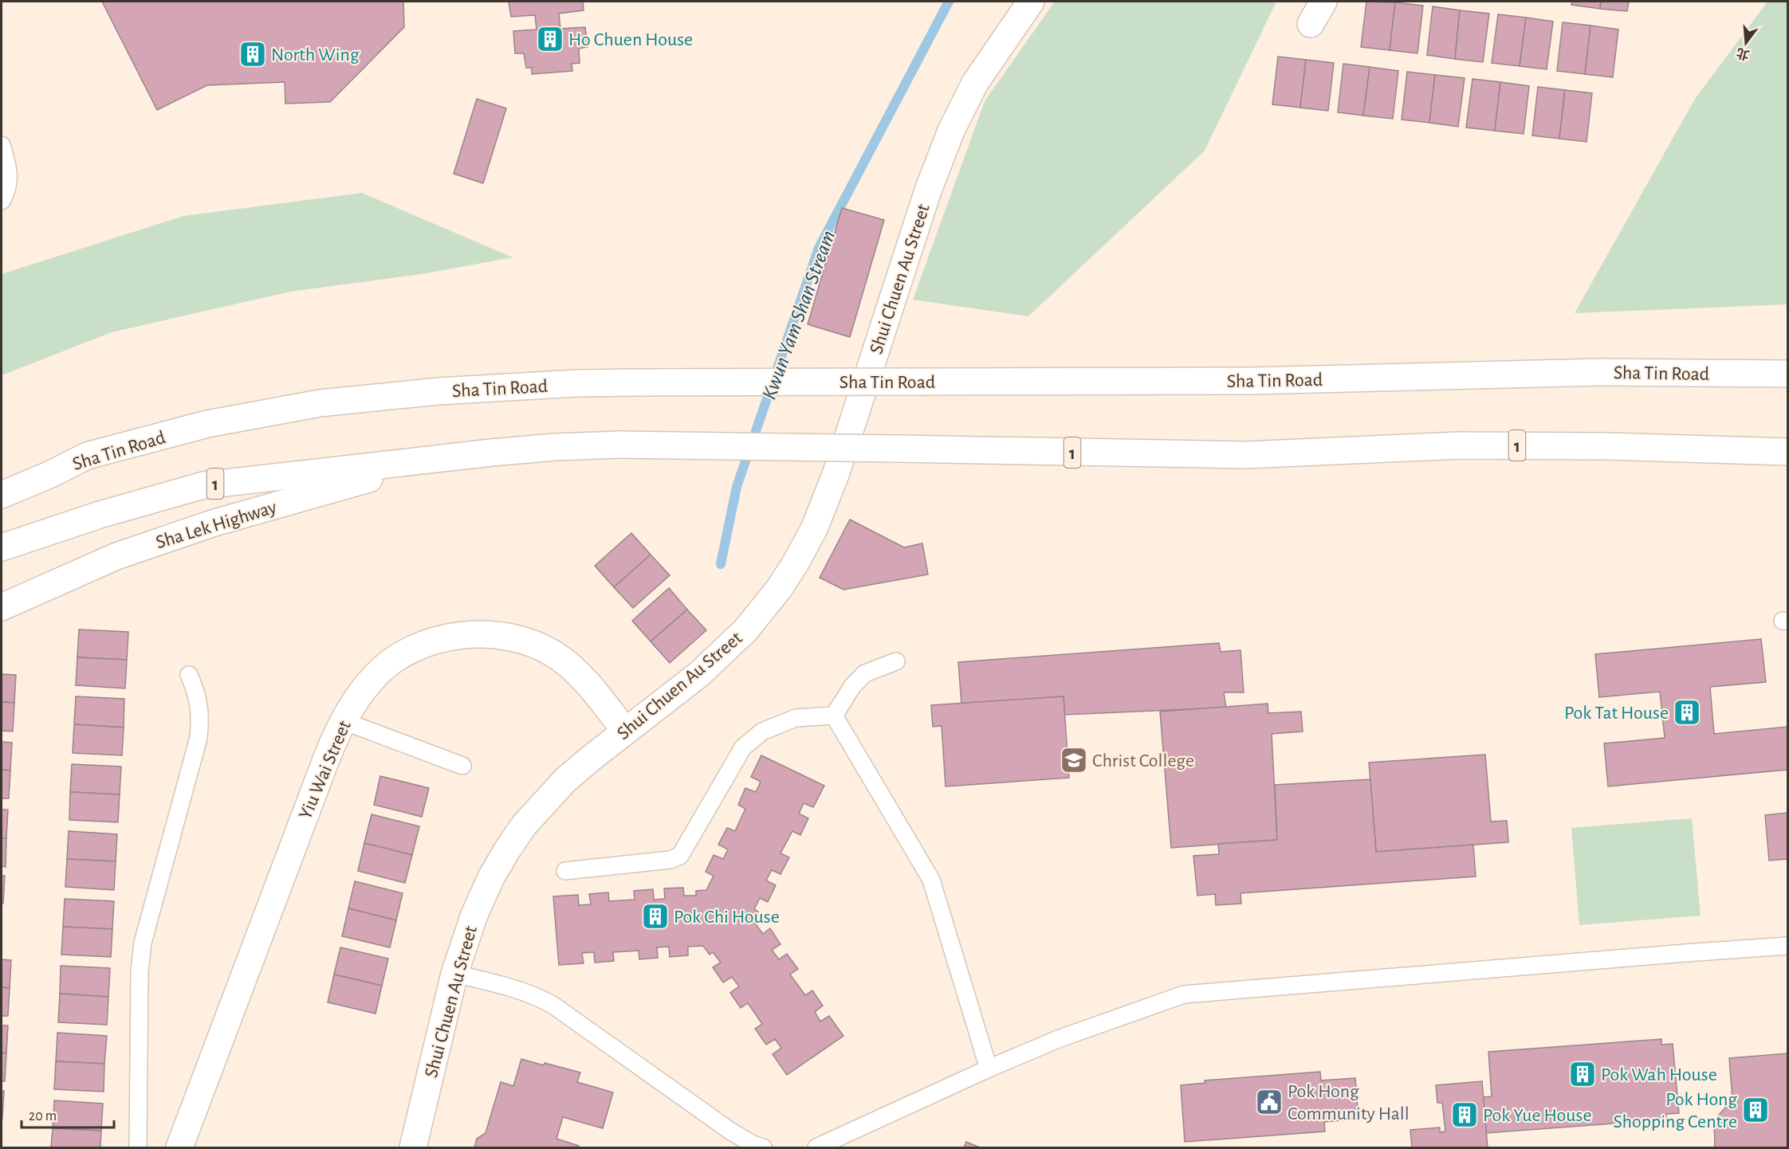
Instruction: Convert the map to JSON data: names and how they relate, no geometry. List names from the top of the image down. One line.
{"streets":{"main road":["Shui Chuen Au Street","Sha Tin Road","1","Sha Lek Highway","Yiu Wai Street"]},"crossings":[["Shui Chuen Au Street","Yiu Wai Street"],["1","Sha Lek Highway"]],"water":["Kwun Yam Shan Stream"],"places":{"building":["Ho Chuen House","North Wing","Pok Tat House","Pok Chi House","Pok Wah House","Pok Hong Shopping Centre","Pok Yue House"],"school or university":["Christ College"],"public building":["Pok Hong Community Hall"]},"scale_bar":"20 m","north":"bottom"}
